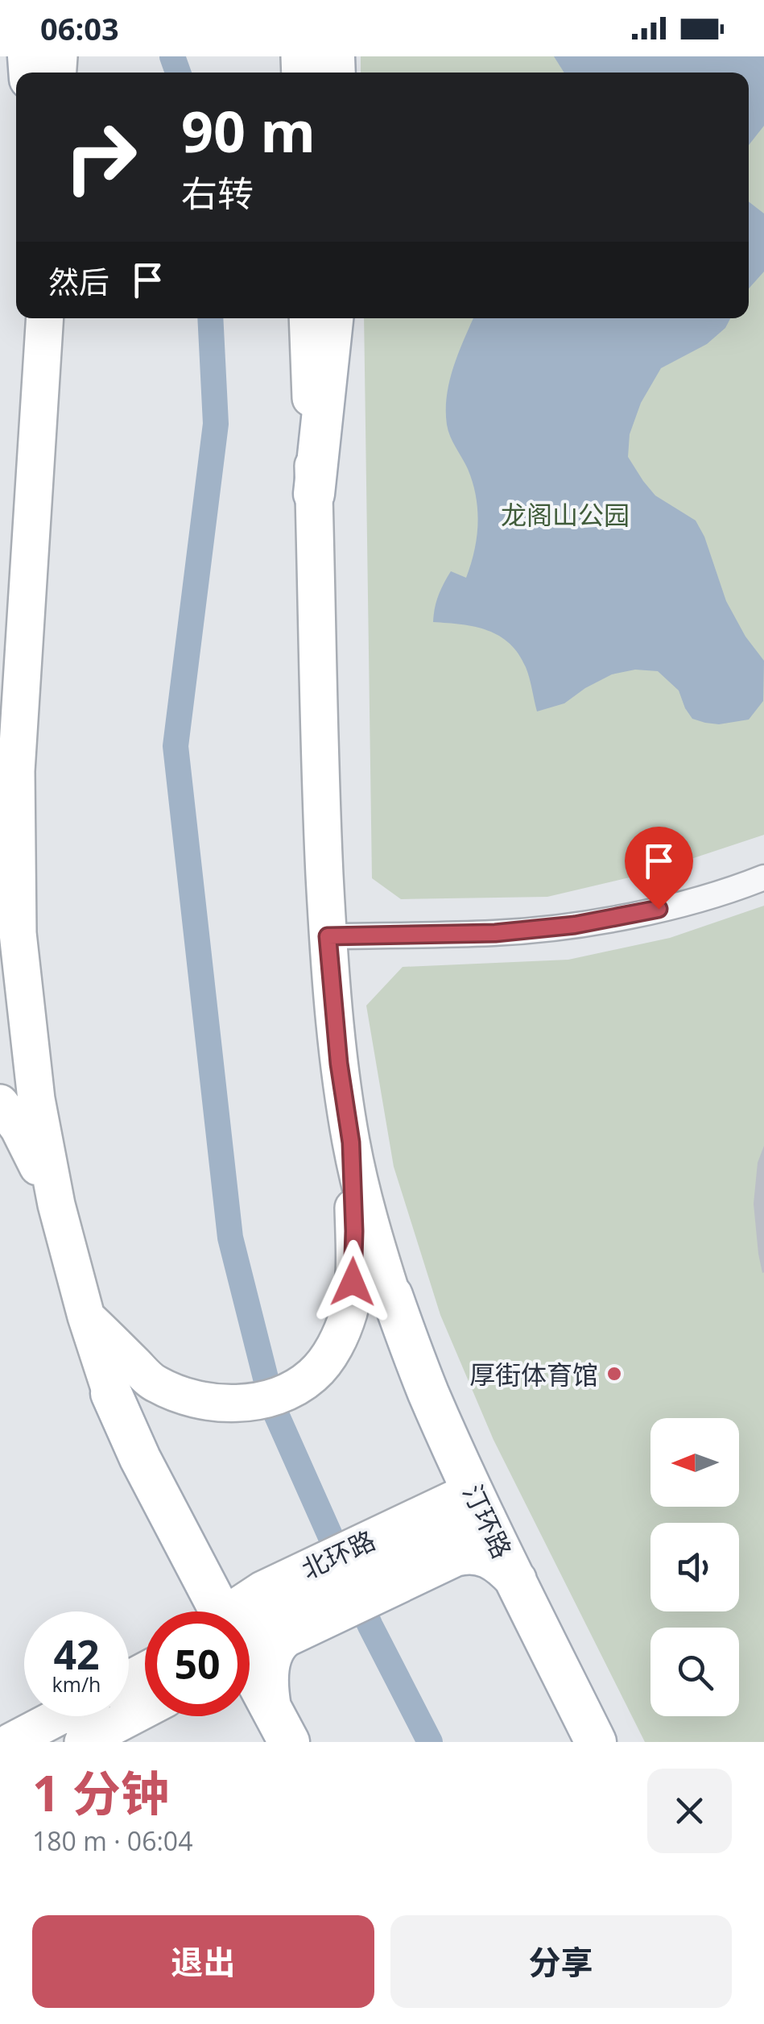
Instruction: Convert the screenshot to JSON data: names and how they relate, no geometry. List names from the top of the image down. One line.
{"streets":{"main road":["汀环路"]},"parks":["龙阁山公园"],"places":["厚街体育馆"],"north":"left","page":{"status":"06:03","turn":["90 m","右转"],"then":"然后","speed":"42 km/h","limit":"50","heading":["1 分钟","180 m · 06:04"],"buttons":["退出","分享"]}}
